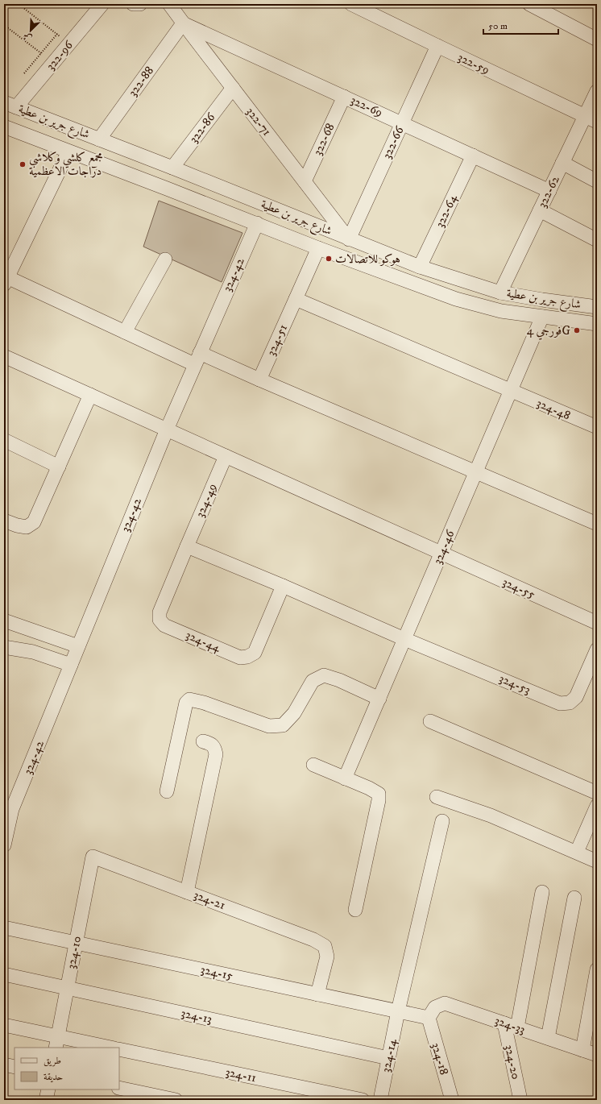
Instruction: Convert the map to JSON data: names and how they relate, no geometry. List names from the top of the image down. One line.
{"streets":{"street":["322-96","322-59","322-88","322-69","شارع جرير بن عطية","322-71","322-86","322-68","322-66","322-62","322-64","324-42","324-51","324-48","324-49","324-46","324-55","324-44","324-53","324-21","324-10","324-15","324-13","324-33","324-14","324-18","324-20","324-11"]},"crossings":[["322-96","شارع جرير بن عطية"],["322-59","322-66"],["322-59","322-62"],["322-88","322-69"],["322-88","شارع جرير بن عطية"],["322-88","322-71"],["322-69","322-71"],["322-69","322-68"],["322-69","322-66"],["322-69","322-62"],["322-69","322-64"],["شارع جرير بن عطية","322-71"],["شارع جرير بن عطية","322-86"],["شارع جرير بن عطية","322-66"],["شارع جرير بن عطية","322-62"],["شارع جرير بن عطية","322-64"],["شارع جرير بن عطية","324-42"],["شارع جرير بن عطية","324-51"],["شارع جرير بن عطية","324-46"],["322-71","322-86"],["322-71","322-68"],["322-71","322-66"],["324-48","324-46"],["324-49","324-44"],["324-46","324-55"],["324-46","324-53"],["324-21","324-10"],["324-21","324-15"],["324-10","324-15"],["324-10","324-13"],["324-15","324-33"],["324-15","324-14"],["324-15","324-18"],["324-13","324-14"],["324-33","324-18"],["324-33","324-20"]],"places":["مجمع كلشي وكلاشي دراجات الاعظمية","هوكو للاتصالات","فورجي 4G"],"legend":["طريق","حديقة"],"scale_bar":"50 m","north":"bottom left"}
